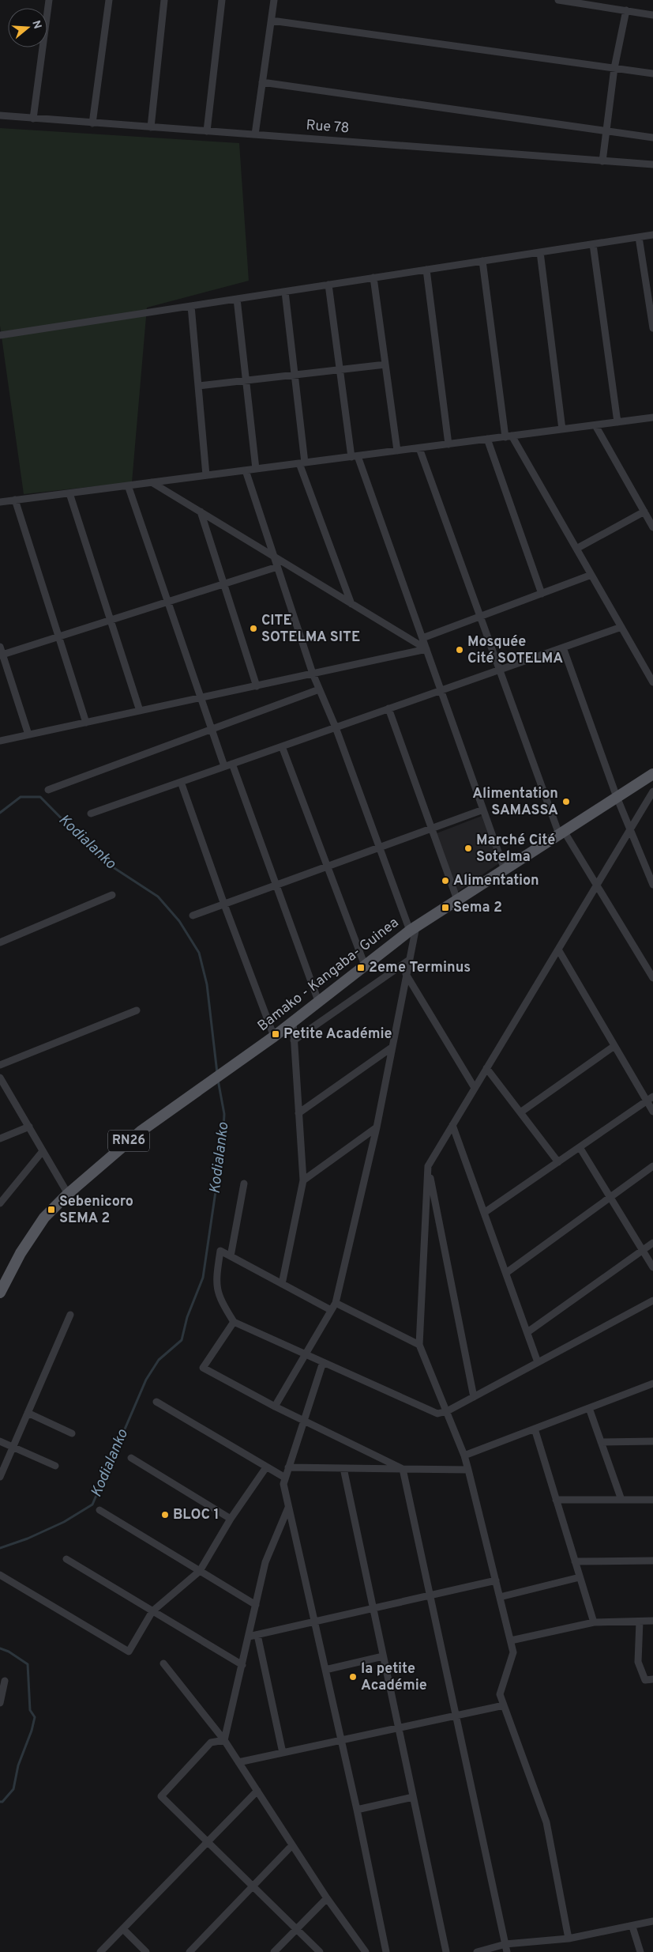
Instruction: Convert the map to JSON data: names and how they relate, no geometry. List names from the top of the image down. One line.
{"streets":{"main road":["Bamako - Kangaba- Guinea","RN26"],"street":["Rue 78"]},"crossings":[["Bamako - Kangaba- Guinea","RN26"]],"water":["Kodialanko"],"places":{"other":["CITE SOTELMA SITE","Mosquée Cité SOTELMA","Alimentation SAMASSA","Marché Cité Sotelma","Alimentation","BLOC 1","la petite Académie"],"transit":["Sema 2","2eme Terminus","Petite Académie","Sebenicoro SEMA 2"]},"north":"right"}
